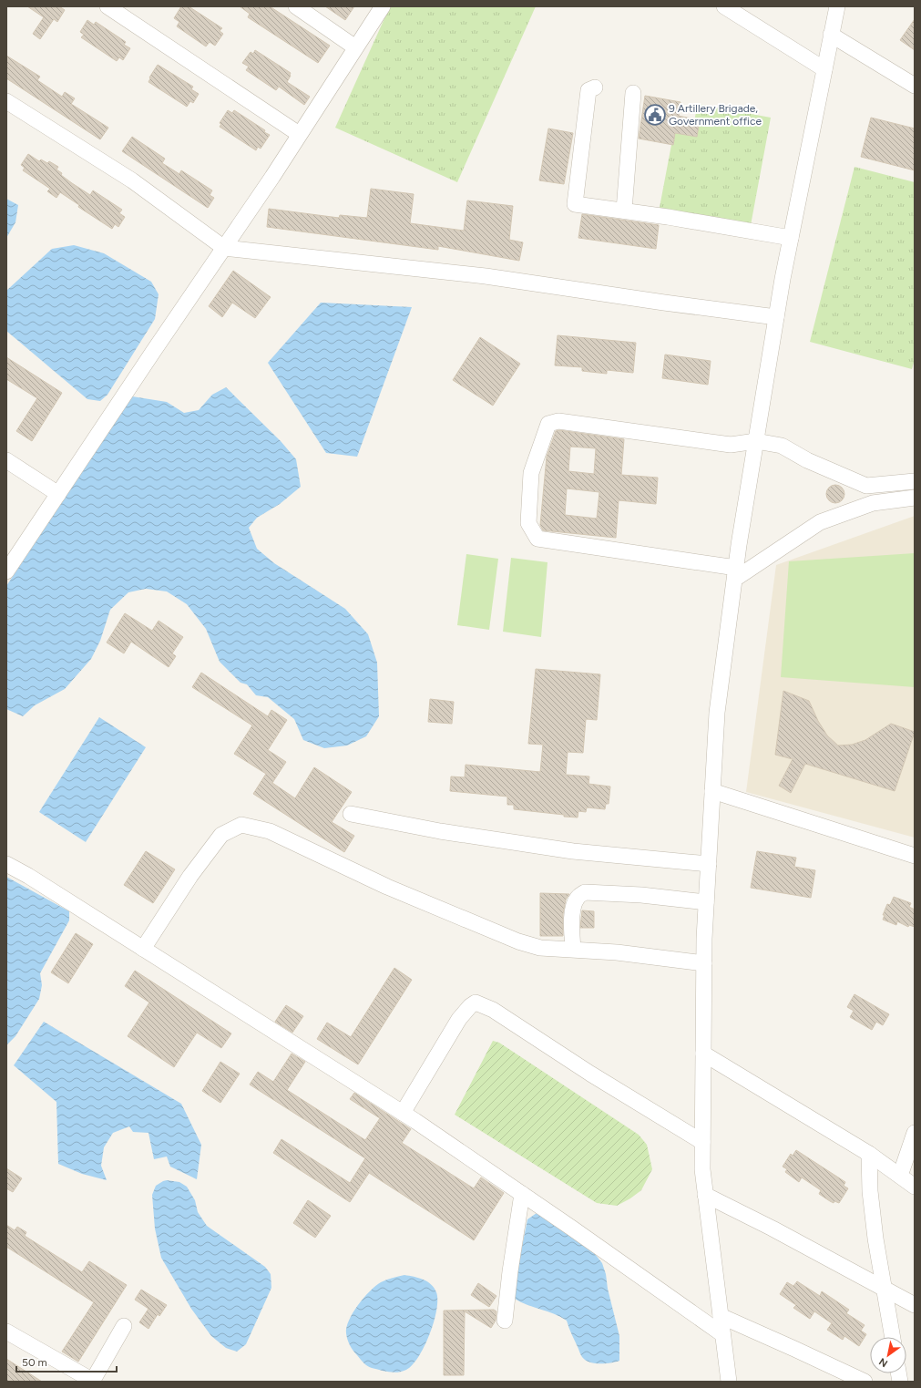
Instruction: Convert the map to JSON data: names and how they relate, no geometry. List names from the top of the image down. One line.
{"places":{"public building":["9 Artillery Brigade, Government office"]},"scale_bar":"50 m","north":"bottom left"}
